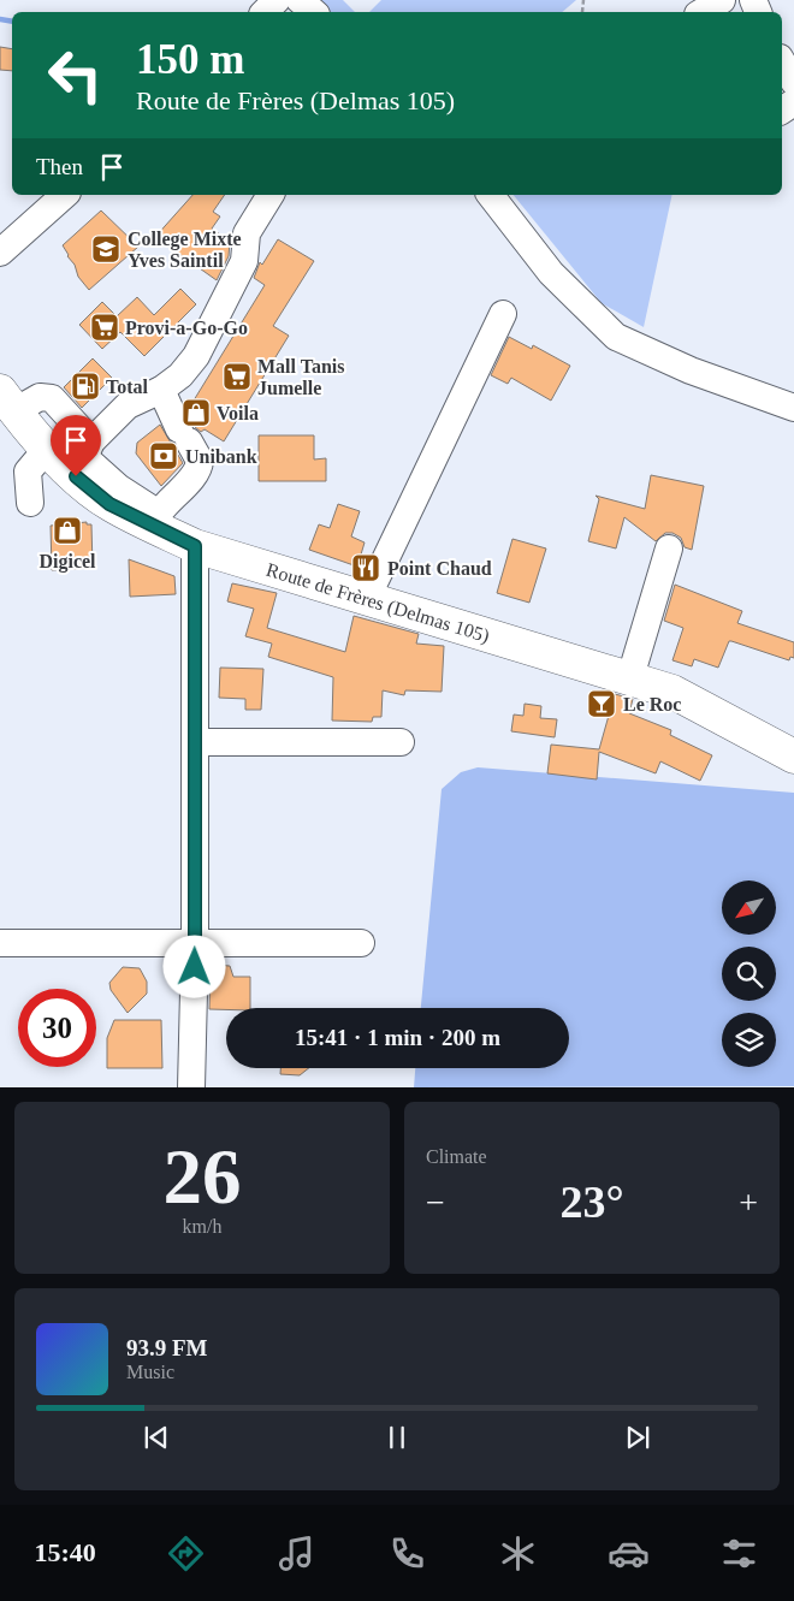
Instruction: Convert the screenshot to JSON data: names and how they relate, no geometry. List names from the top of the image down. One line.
{"streets":{"main road":["Route de Frères (Delmas 105)"]},"places":{"school or university":["College Mixte Yves Saintil"],"supermarket":["Provi-a-Go-Go","Mall Tanis Jumelle"],"fuel station":["Total"],"shop":["Voila","Digicel"],"bank":["Unibank"],"restaurant":["Point Chaud"],"bar":["Le Roc"]},"north":"bottom left","page":{"turn":["150 m","Route de Frères (Delmas 105)"],"then":"Then","limit":"30","trip":"15:41 · 1 min · 200 m","tile":[["26","km/h"],"Climate"],"heat":["−","23°","+"],"song":["93.9 FM","Music"],"tabs":"15:40"}}
